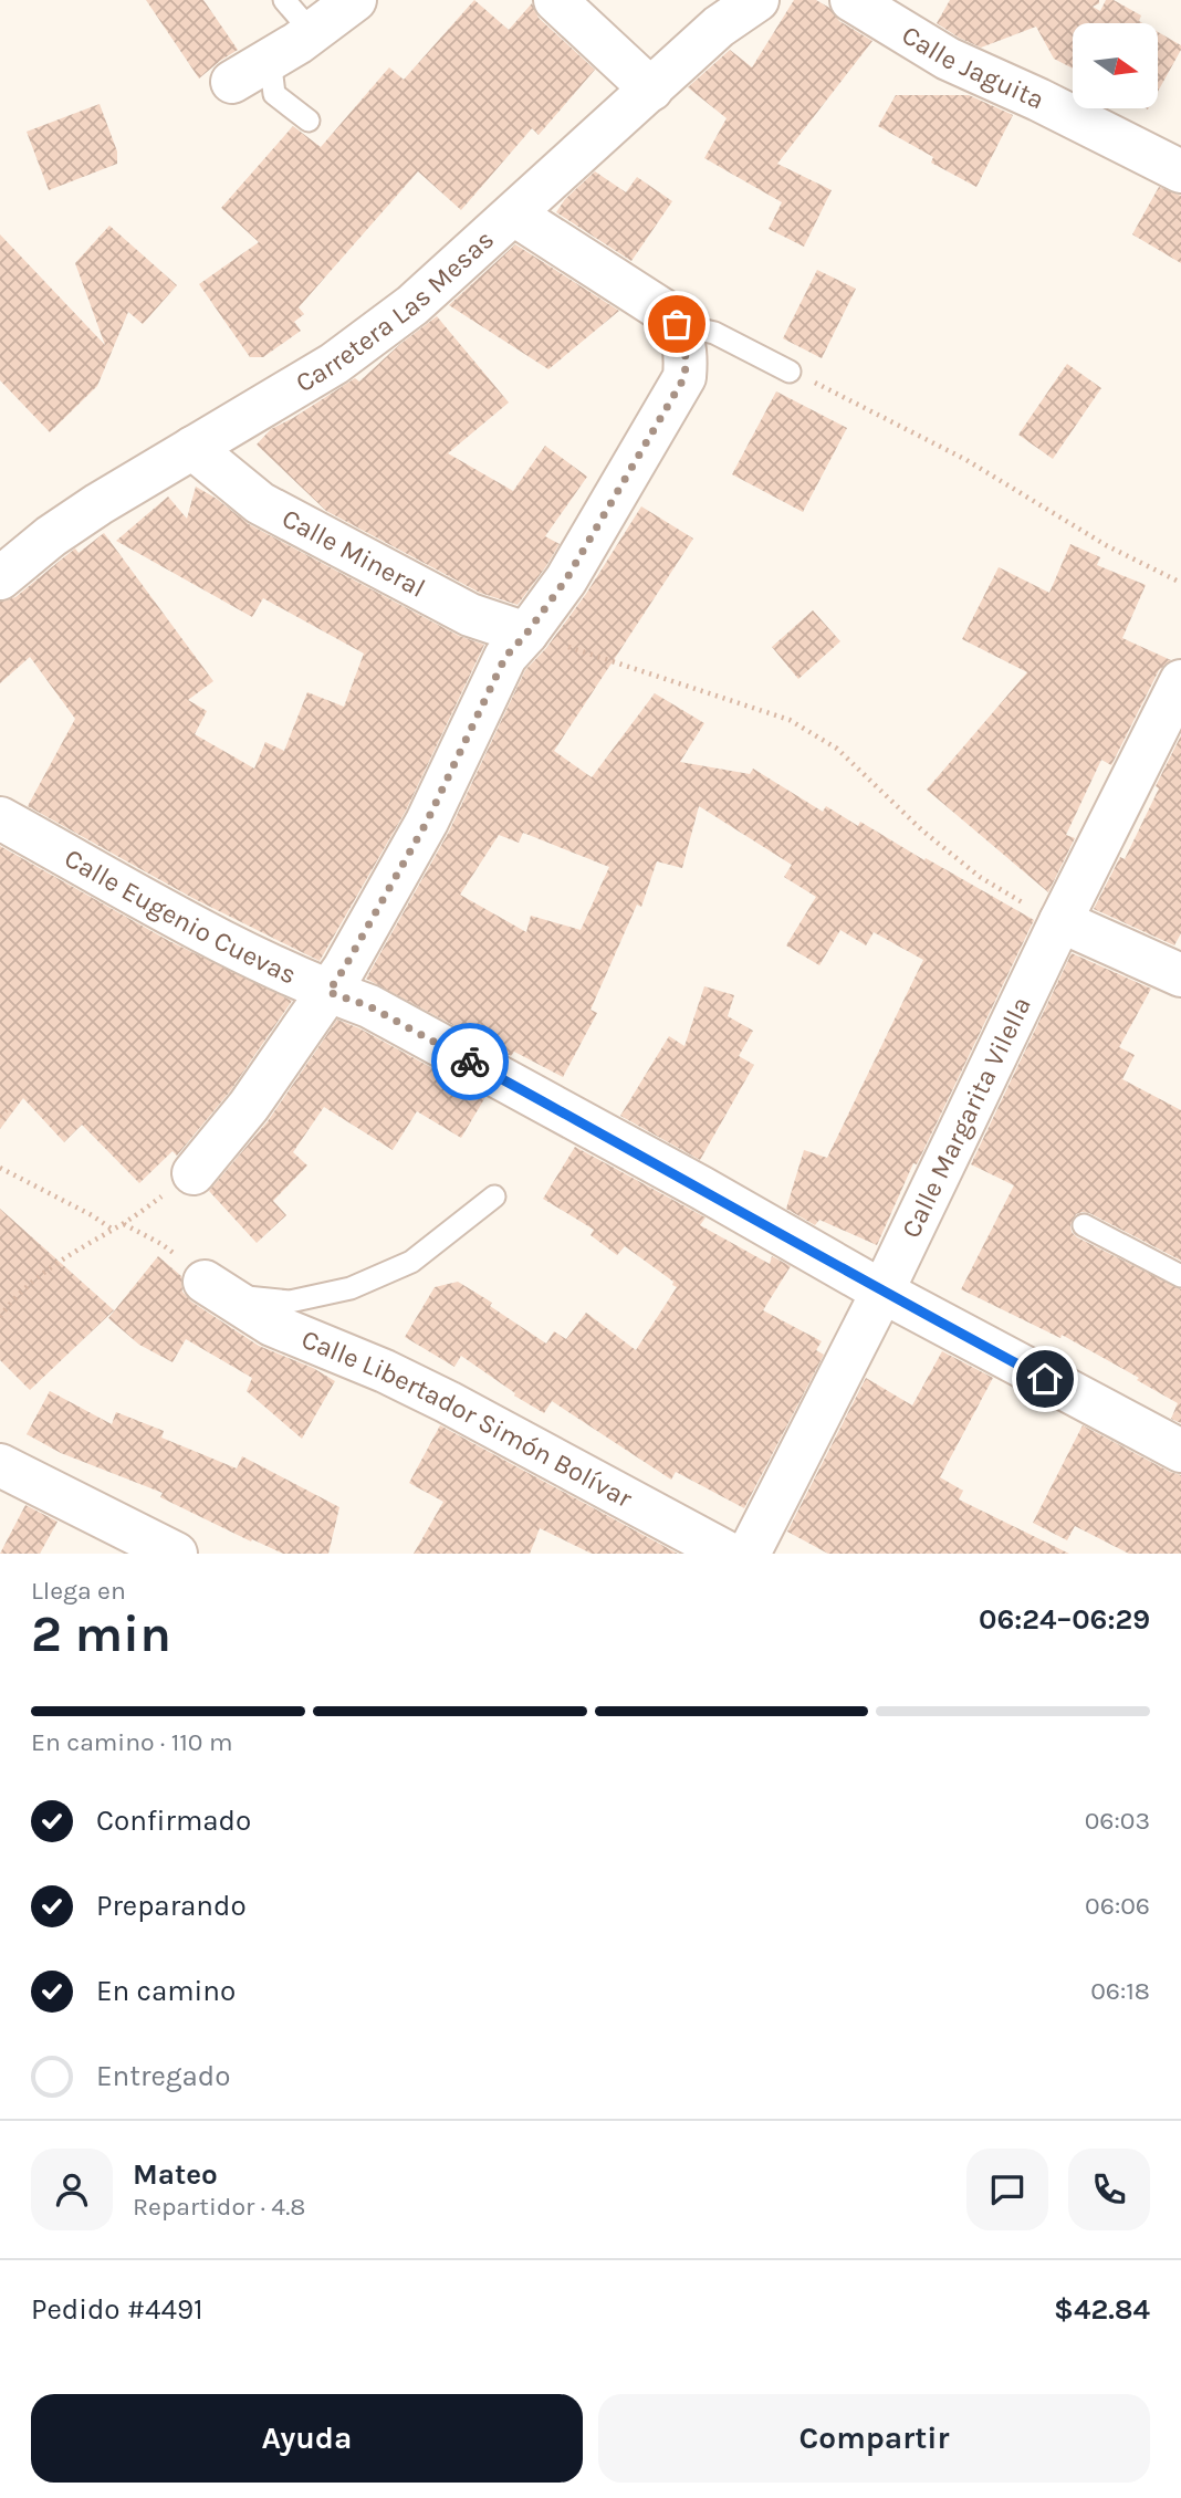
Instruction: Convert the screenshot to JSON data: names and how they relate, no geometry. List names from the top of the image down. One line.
{"streets":{"street":["Calle Jaguita","Carretera Las Mesas","Calle Mineral","Calle Eugenio Cuevas","Calle Margarita Vilella","Calle Libertador Simón Bolívar"]},"crossings":[["Carretera Las Mesas","Calle Mineral"],["Calle Eugenio Cuevas","Calle Margarita Vilella"]],"north":"right","page":{"heading":["2 min","Llega en","06:24–06:29"],"panel":["Mateo","Repartidor · 4.8","Pedido #4491","$42.84"],"bar":"En camino · 110 m","list":[["Confirmado","06:03"],["Preparando","06:06"],["En camino","06:18"],"Entregado"],"buttons":["Ayuda","Compartir"]}}
